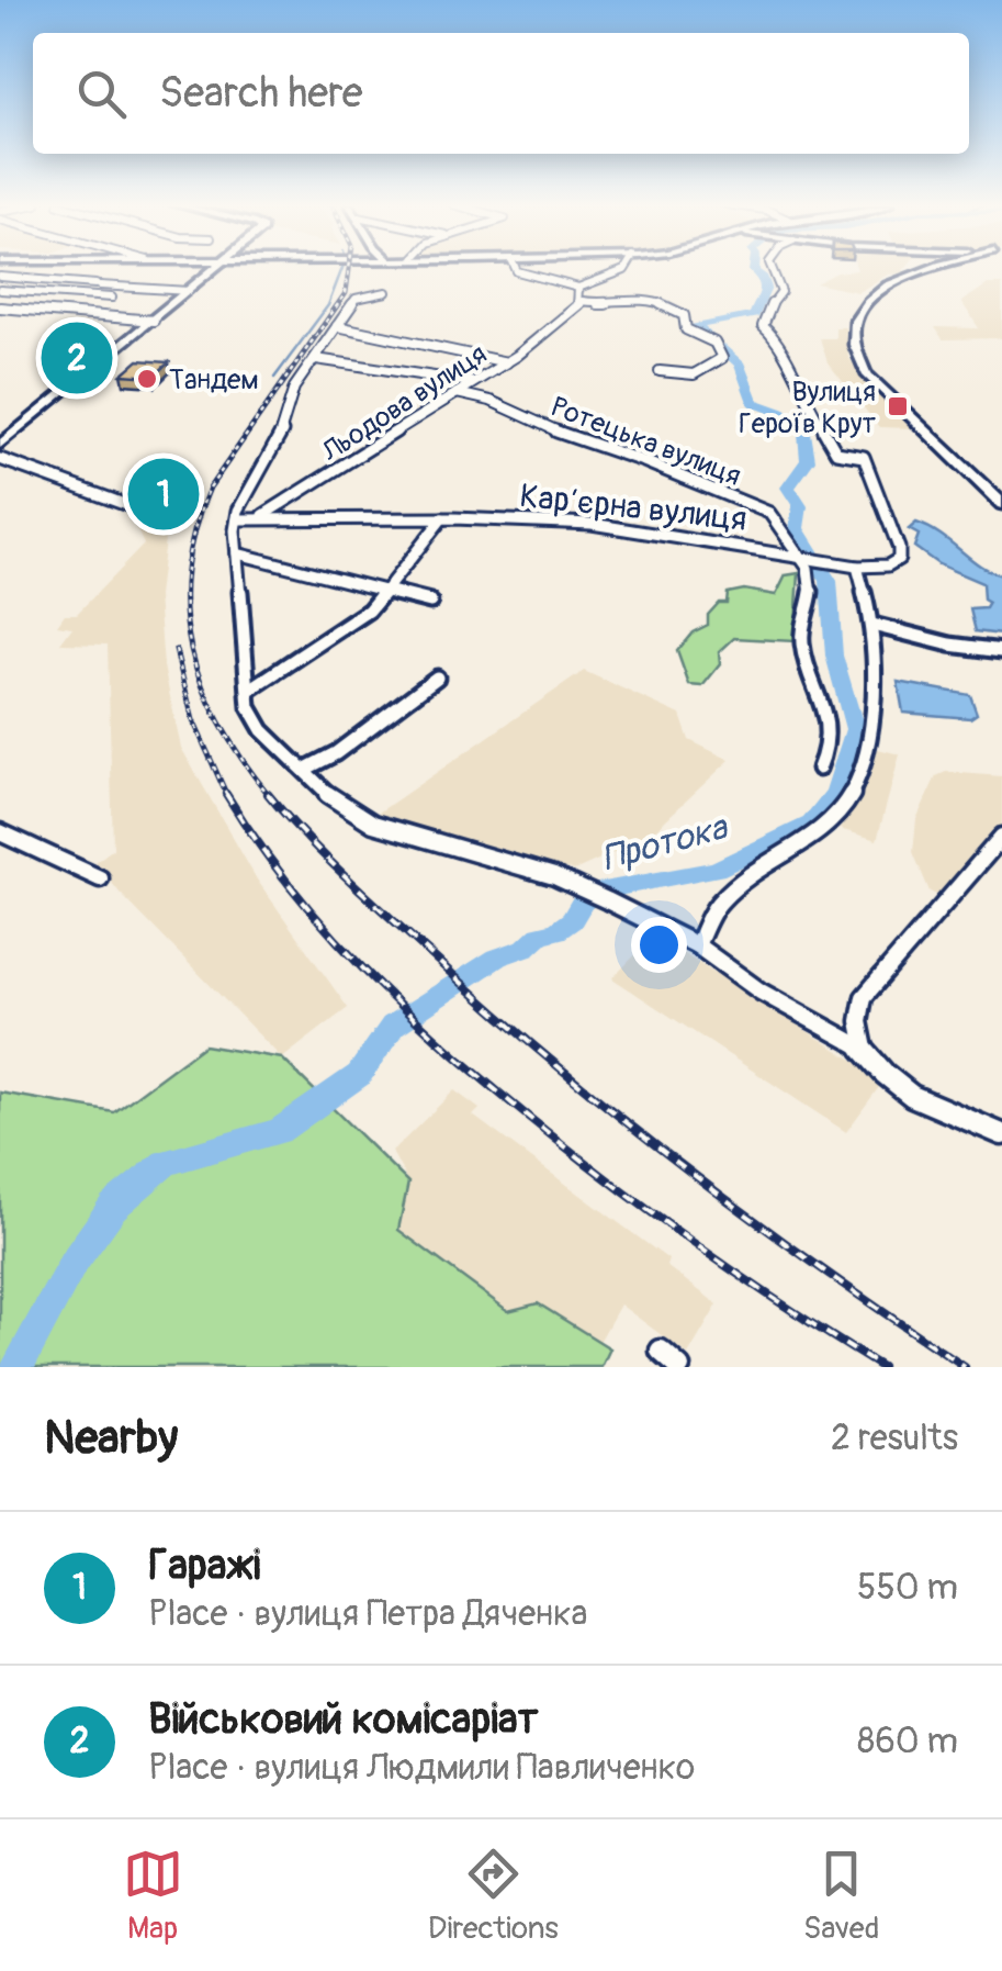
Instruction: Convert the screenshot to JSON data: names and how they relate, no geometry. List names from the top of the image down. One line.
{"streets":{"street":["Льодова вулиця","Ротецька вулиця","Карʼєрна вулиця"]},"crossings":[["Льодова вулиця","Ротецька вулиця"],["Льодова вулиця","Карʼєрна вулиця"],["Ротецька вулиця","Карʼєрна вулиця"]],"water":["Протока"],"places":{"other":["Тандем"],"transit":["Вулиця Героїв Крут"]},"page":{"search":"Search here","pins":["2","1"],"heading":["Nearby","2 results"],"list":[{"mark":"1","name":"Гаражі","note":"Place · вулиця Петра Дяченка","value":"550 m"},{"mark":"2","name":"Військовий комісаріат","note":"Place · вулиця Людмили Павличенко","value":"860 m"}],"nav":["Map","Directions","Saved"]}}
